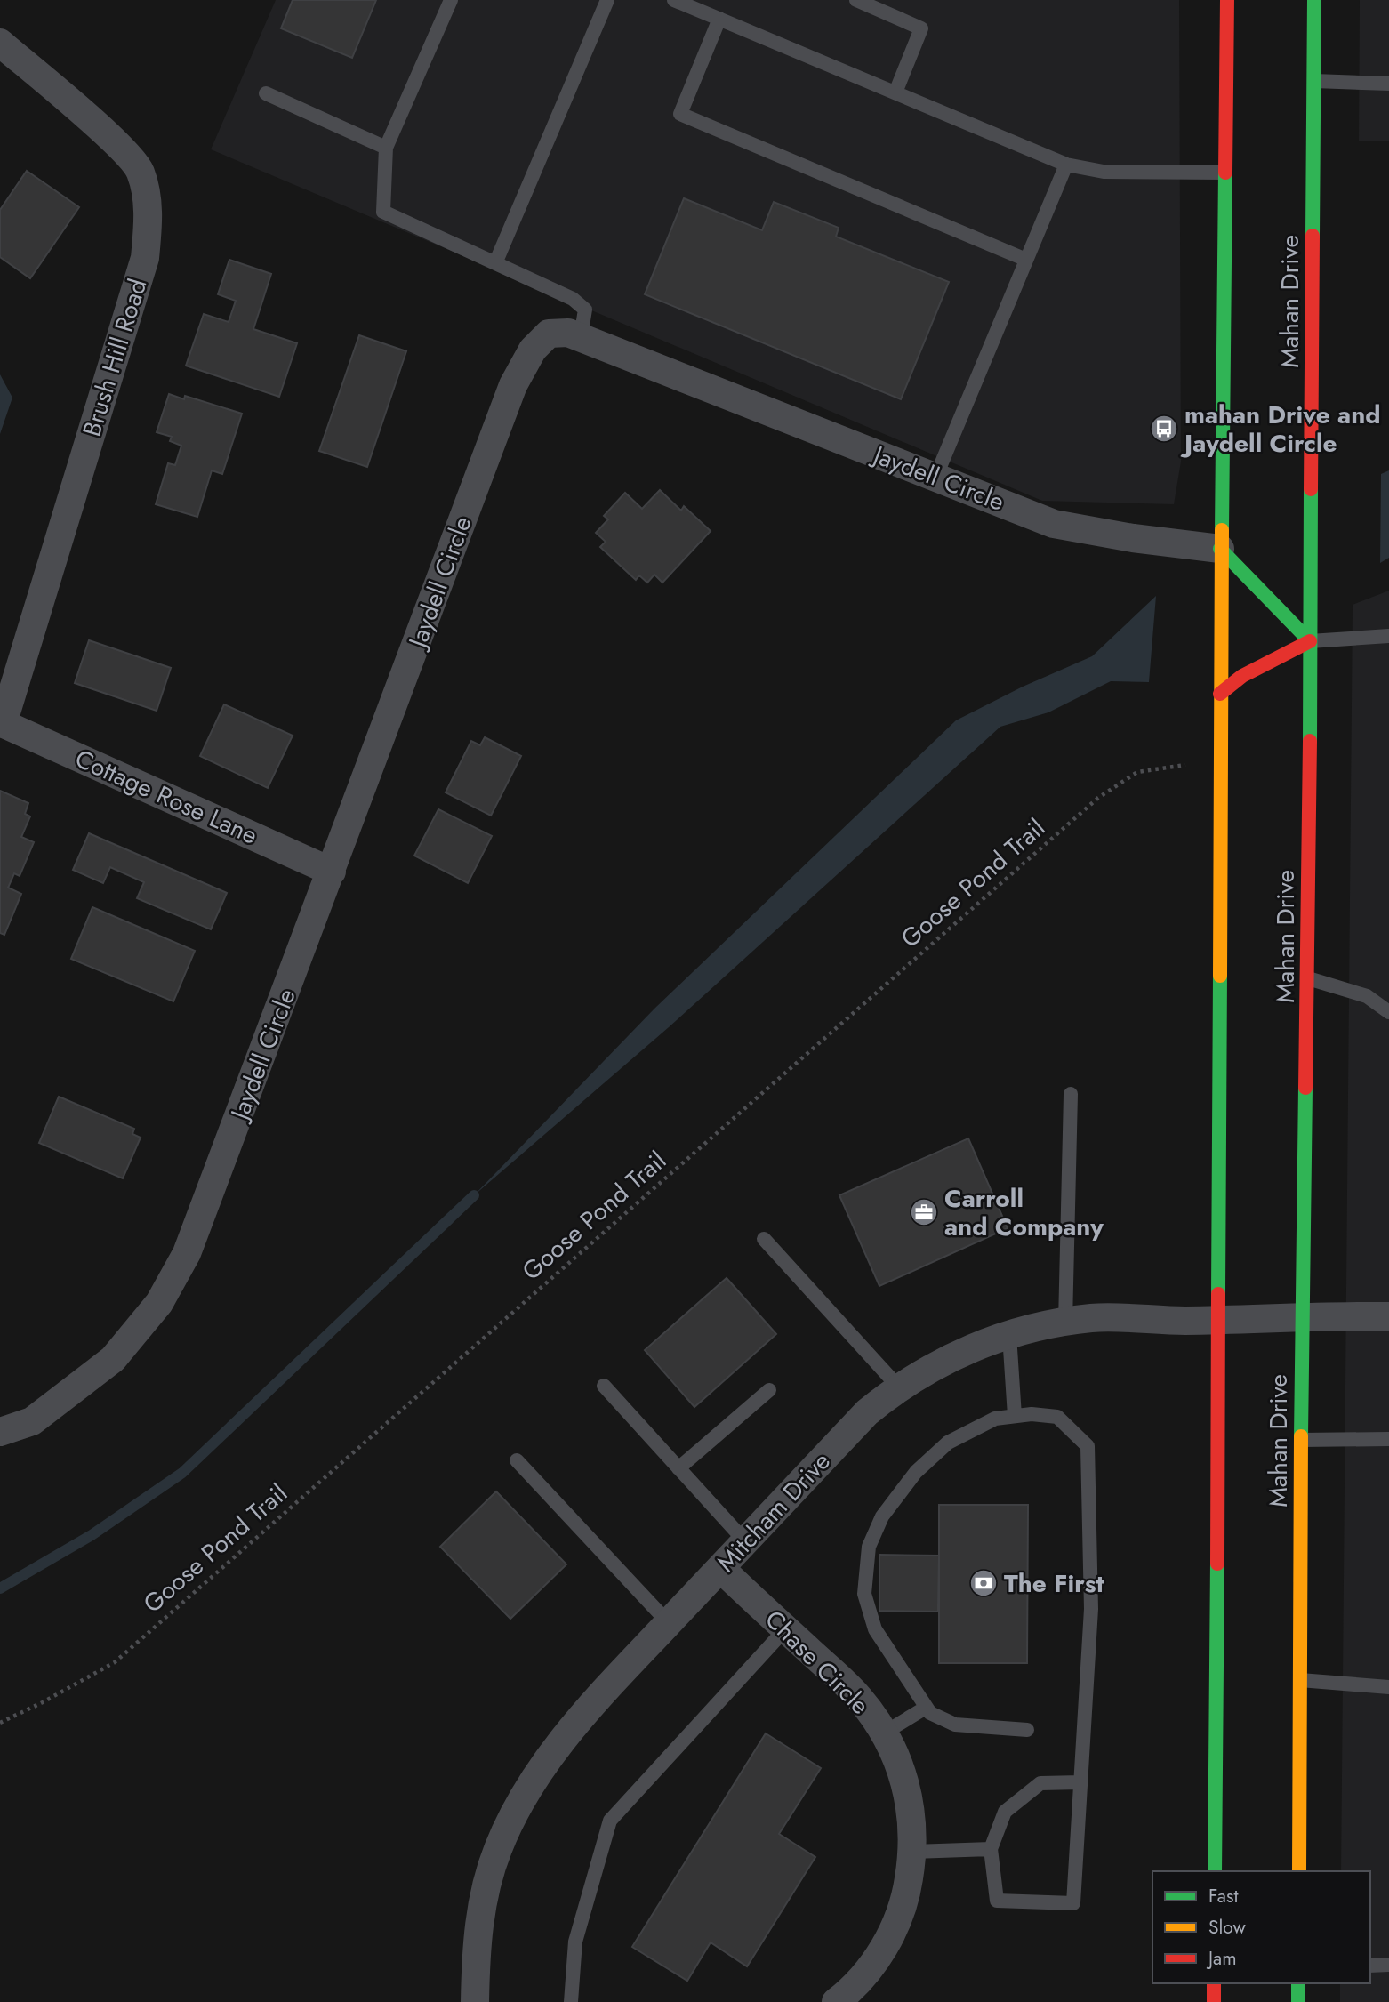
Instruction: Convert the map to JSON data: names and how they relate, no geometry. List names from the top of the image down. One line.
{"streets":{"main road":["Mahan Drive"],"street":["Brush Hill Road","Jaydell Circle","Cottage Rose Lane","Mitcham Drive","Chase Circle"],"path":["Goose Pond Trail"]},"crossings":[["Mahan Drive","Mitcham Drive"],["Brush Hill Road","Cottage Rose Lane"],["Jaydell Circle","Cottage Rose Lane"],["Mitcham Drive","Chase Circle"]],"places":{"bus stop":["mahan Drive and Jaydell Circle"],"office":["Carroll and Company"],"bank":["The First"]},"legend":["Fast","Slow","Jam"]}
